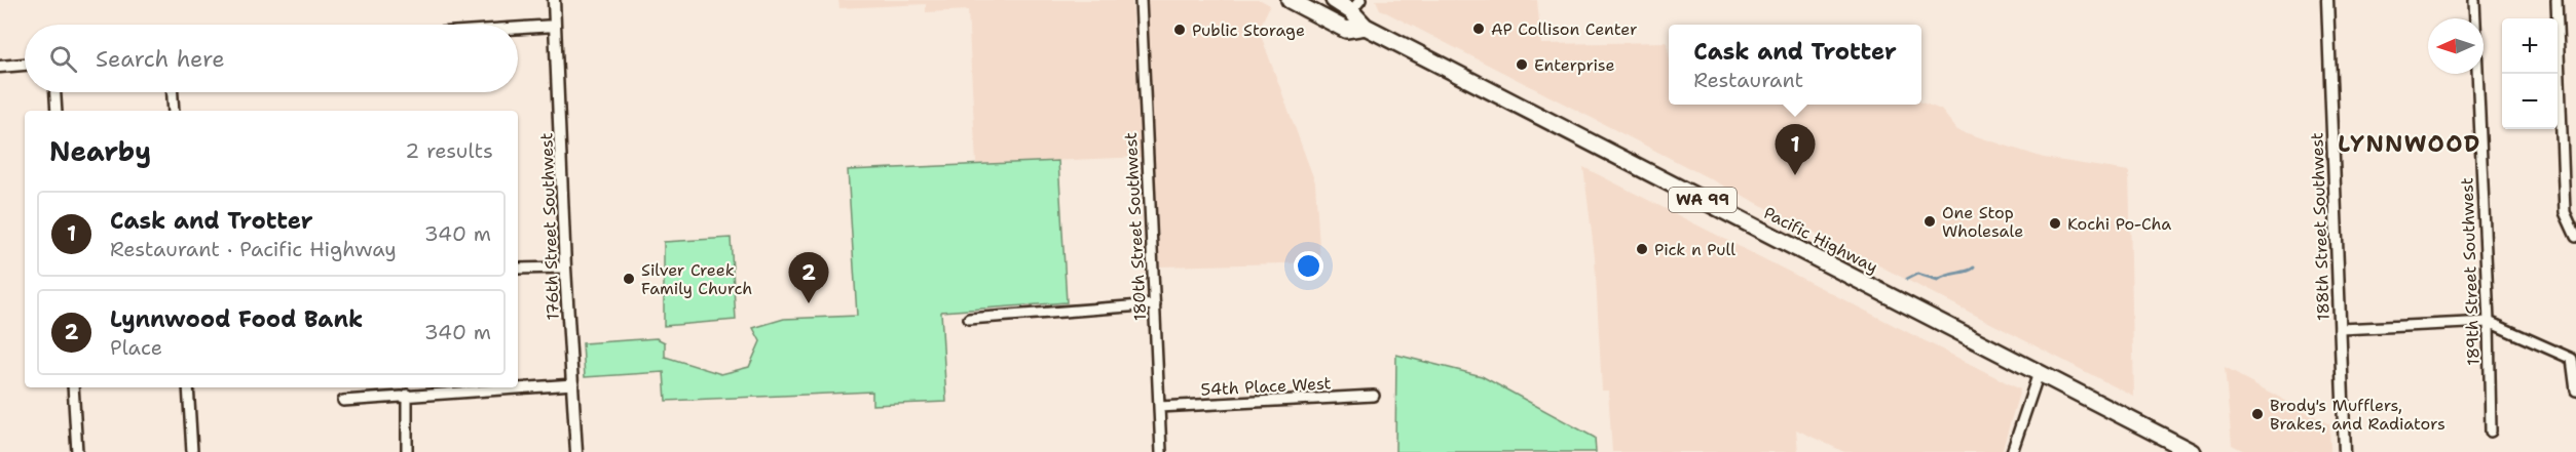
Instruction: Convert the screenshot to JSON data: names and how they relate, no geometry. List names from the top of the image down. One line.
{"streets":{"highway":["WA 99","Pacific Highway"],"street":["176th Street Southwest","180th Street Southwest","188th Street Southwest","189th Street Southwest","54th Place West"]},"crossings":[["180th Street Southwest","54th Place West"]],"districts":["LYNNWOOD"],"places":["AP Collison Center","Public Storage","Enterprise","One Stop Wholesale","Kochi Po-Cha","Pick n Pull","Silver Creek Family Church","Brody's Mufflers, Brakes, and Radiators"],"north":"left","page":{"map_buttons":["+","−"],"popup":["Cask and Trotter","Restaurant"],"search":"Search here","heading":["Nearby","2 results"],"pins":["1","2"],"list":[{"mark":"1","name":"Cask and Trotter","note":"Restaurant · Pacific Highway","value":"340 m"},{"mark":"2","name":"Lynnwood Food Bank","note":"Place","value":"340 m"}]}}
